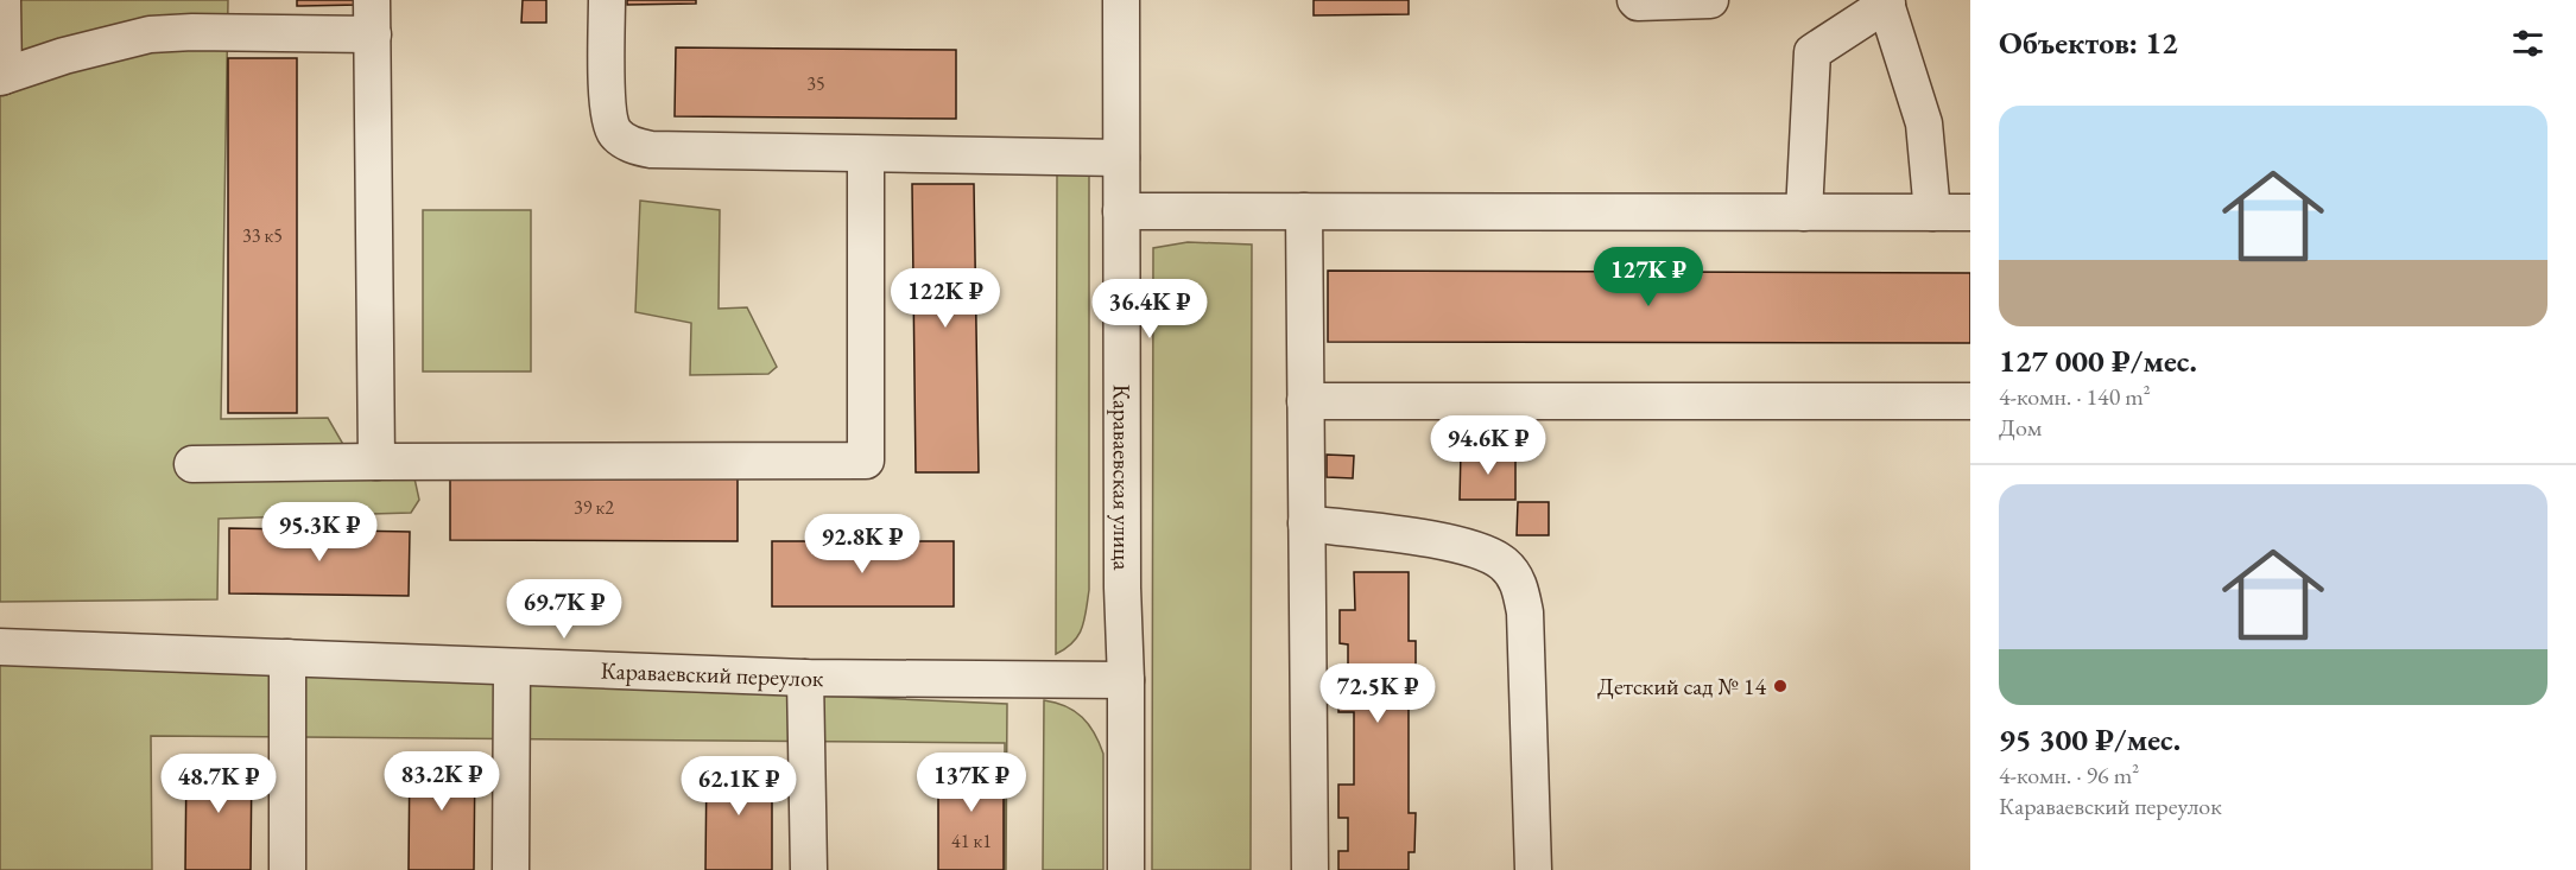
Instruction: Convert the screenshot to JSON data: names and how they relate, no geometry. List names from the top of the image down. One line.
{"streets":{"street":["Караваевская улица","Караваевский переулок"]},"crossings":[["Караваевская улица","Караваевский переулок"]],"places":["Детский сад № 14"],"house_numbers":["35","33 к5","39 к2","41 к1"],"page":{"heading":"Объектов: 12","list":[{"name":"127 000 ₽/мес.","note":"4-комн. · 140 m² · Дом"},{"name":"95 300 ₽/мес.","note":"4-комн. · 96 m² · Караваевский переулок"}],"price":["127K ₽","122K ₽","36.4K ₽","94.6K ₽","95.3K ₽","92.8K ₽","69.7K ₽","72.5K ₽","83.2K ₽","137K ₽","48.7K ₽","62.1K ₽"]}}
